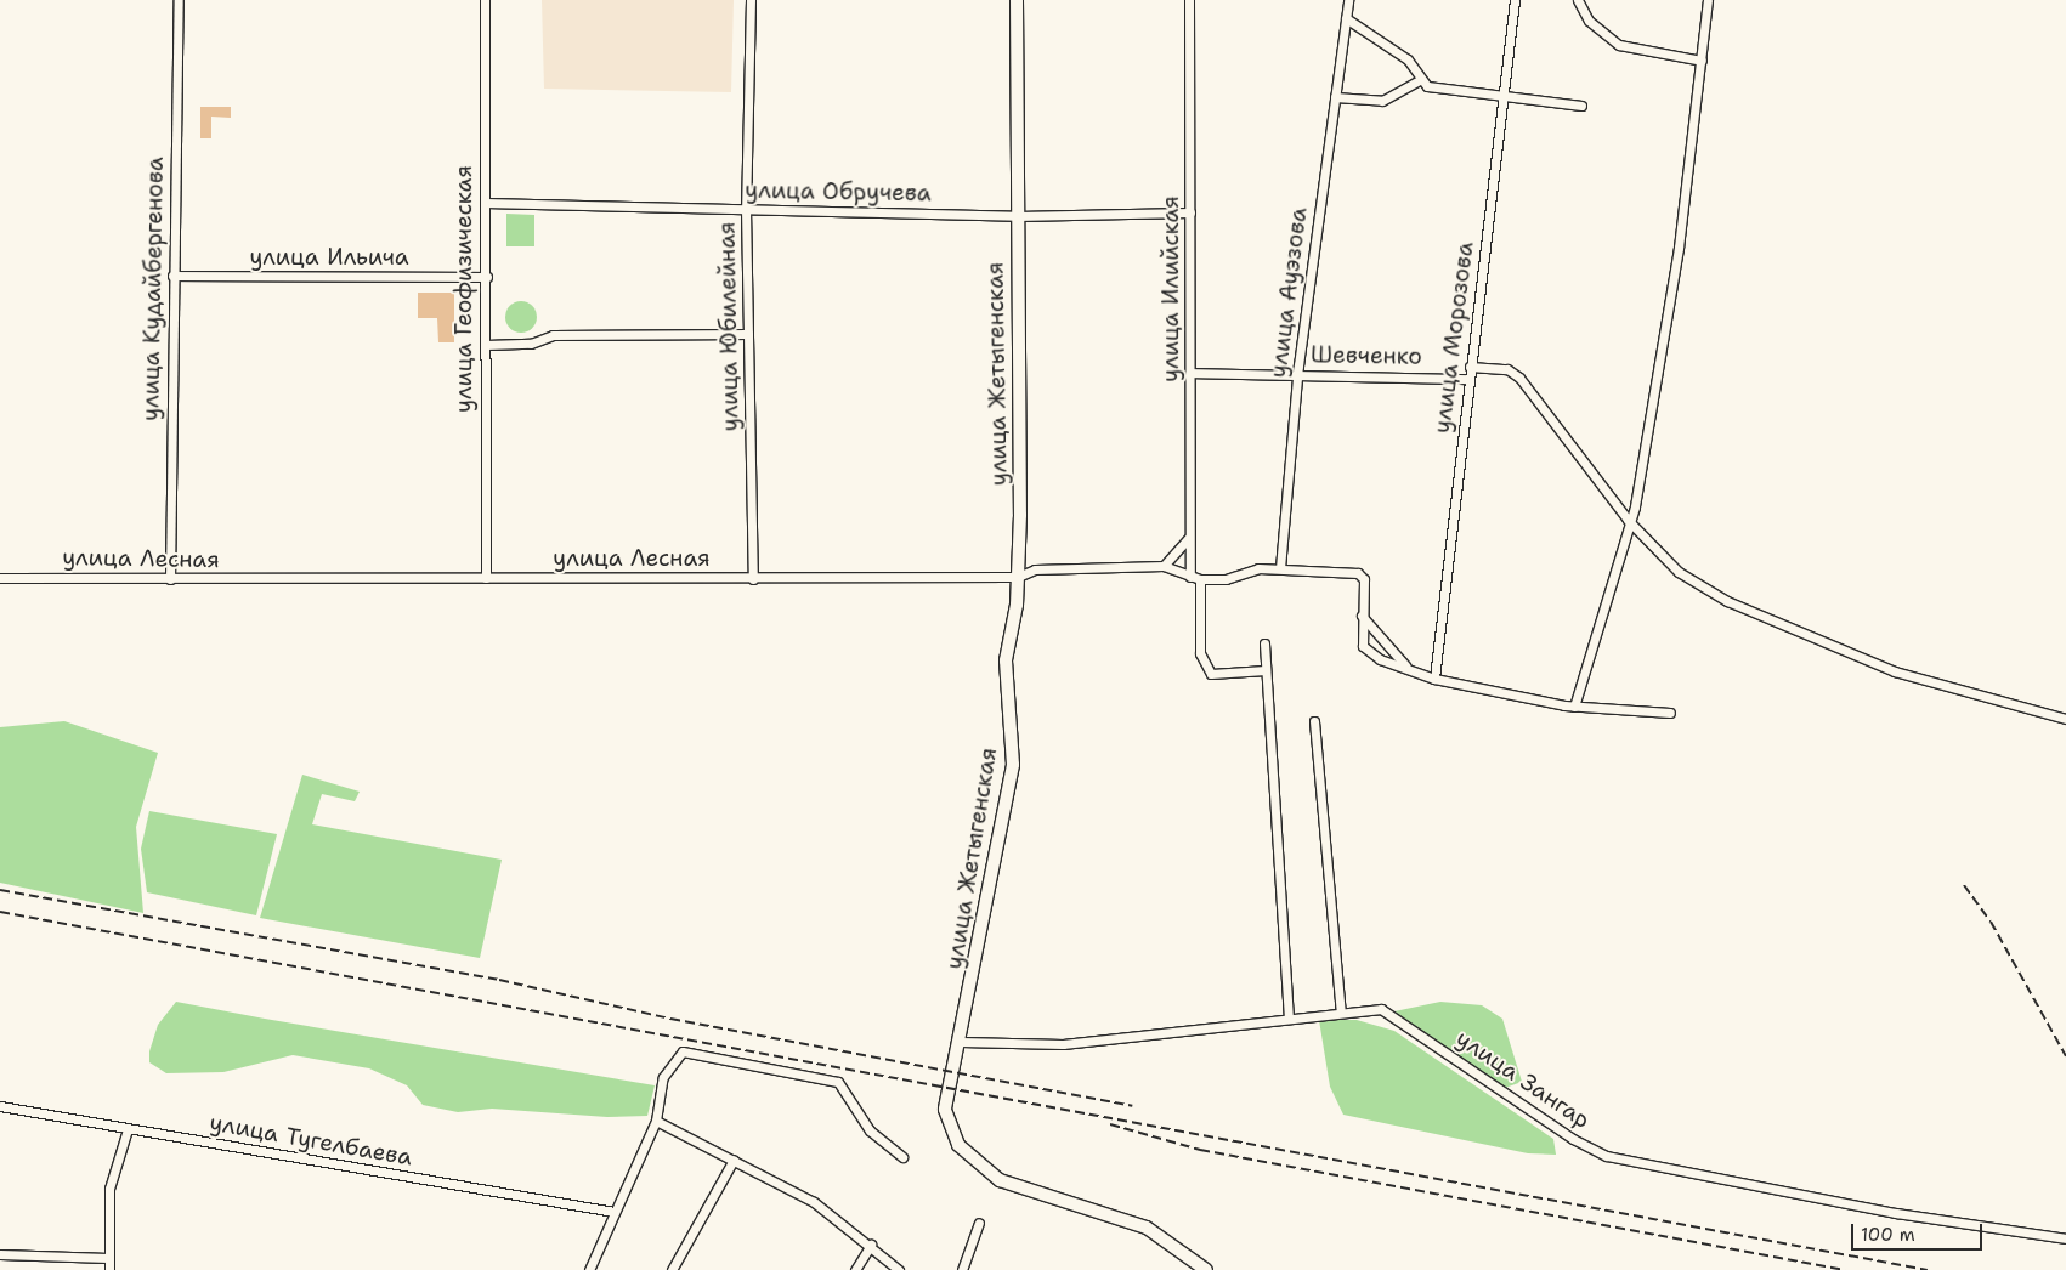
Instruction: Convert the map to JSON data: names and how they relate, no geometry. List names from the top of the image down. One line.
{"streets":{"main road":["улица Жетыгенская"],"street":["улица Обручева","улица Ильича","улица Кудайбергенова","улица Геофизическая","улица Илийская","улица Ауэзова","улица Юбилейная","улица Морозова","Шевченко","улица Лесная","улица Зангар","улица Тугелбаева"]},"crossings":[["улица Обручева","улица Геофизическая"],["улица Обручева","улица Илийская"],["улица Обручева","улица Юбилейная"],["улица Обручева","улица Жетыгенская"],["улица Ильича","улица Кудайбергенова"],["улица Ильича","улица Геофизическая"],["улица Кудайбергенова","улица Лесная"],["улица Геофизическая","улица Лесная"],["улица Илийская","Шевченко"],["улица Илийская","улица Лесная"],["улица Ауэзова","Шевченко"],["улица Ауэзова","улица Лесная"],["улица Юбилейная","улица Лесная"],["улица Морозова","Шевченко"],["улица Жетыгенская","улица Лесная"],["улица Жетыгенская","улица Зангар"]],"scale_bar":"100 m"}
